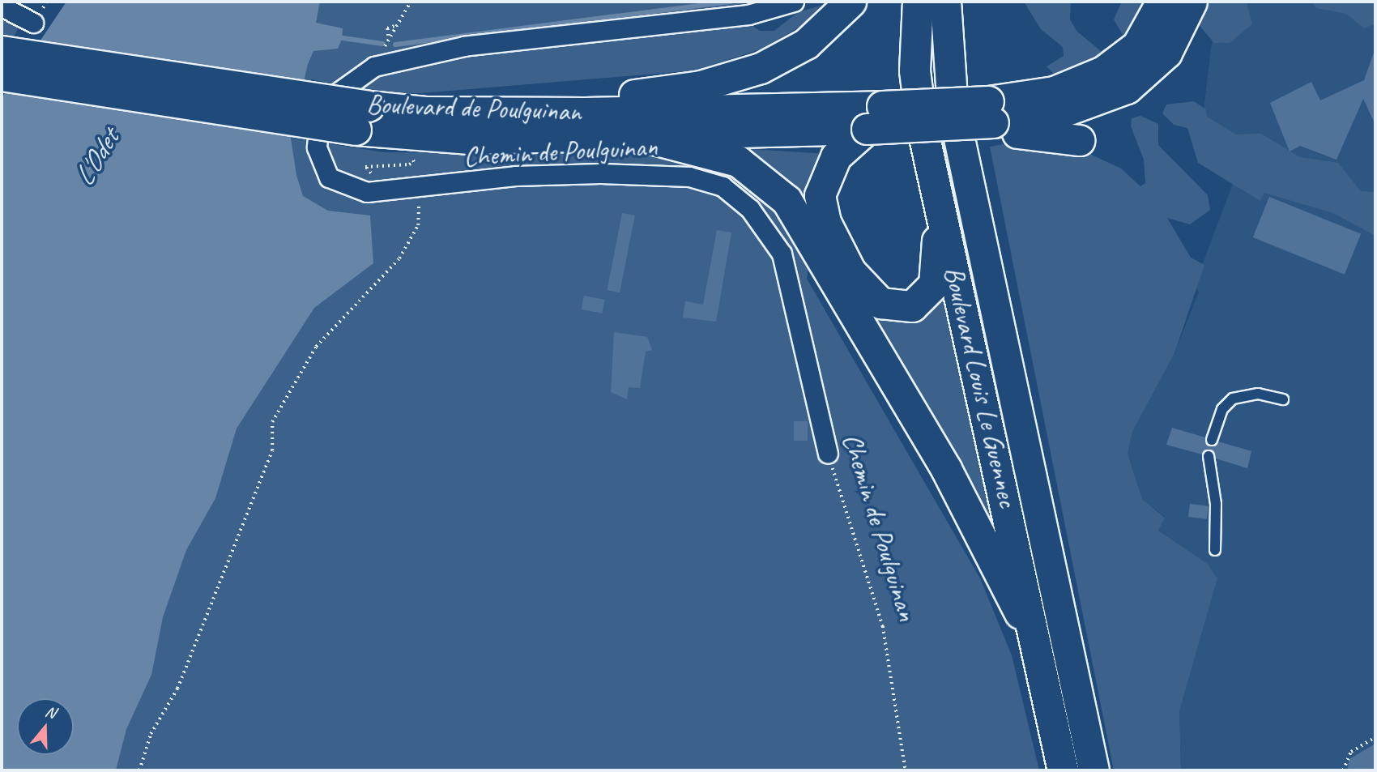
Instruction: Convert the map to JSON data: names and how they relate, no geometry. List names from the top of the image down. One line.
{"streets":{"main road":["Boulevard de Poulguinan","Boulevard Louis Le Guennec"],"street":["Chemin de Poulguinan"]},"water":["L'Odet"],"north":"top"}
